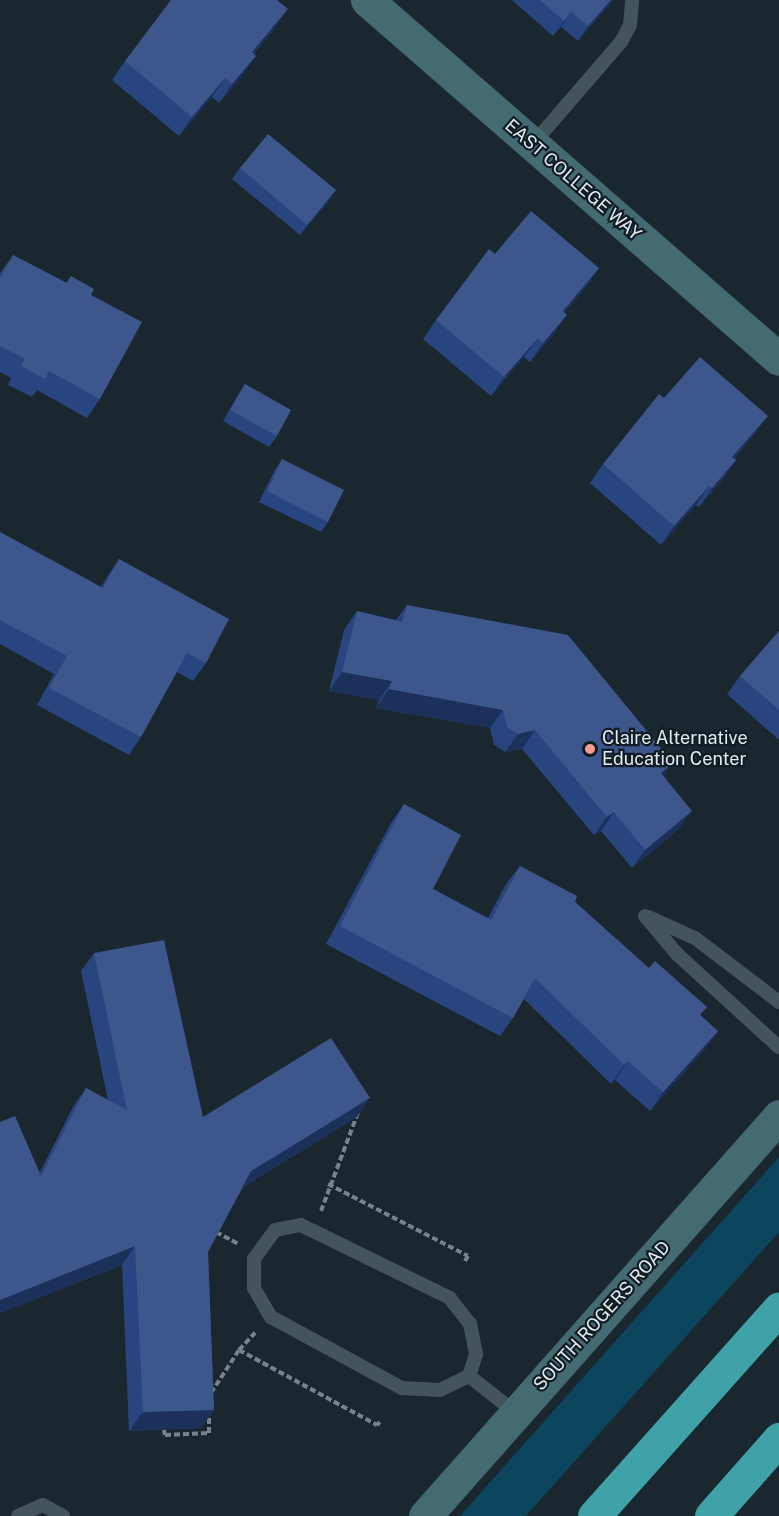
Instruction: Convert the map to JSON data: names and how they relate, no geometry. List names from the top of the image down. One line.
{"streets":{"street":["EAST COLLEGE WAY","SOUTH ROGERS ROAD"]},"places":["Claire Alternative Education Center"]}
